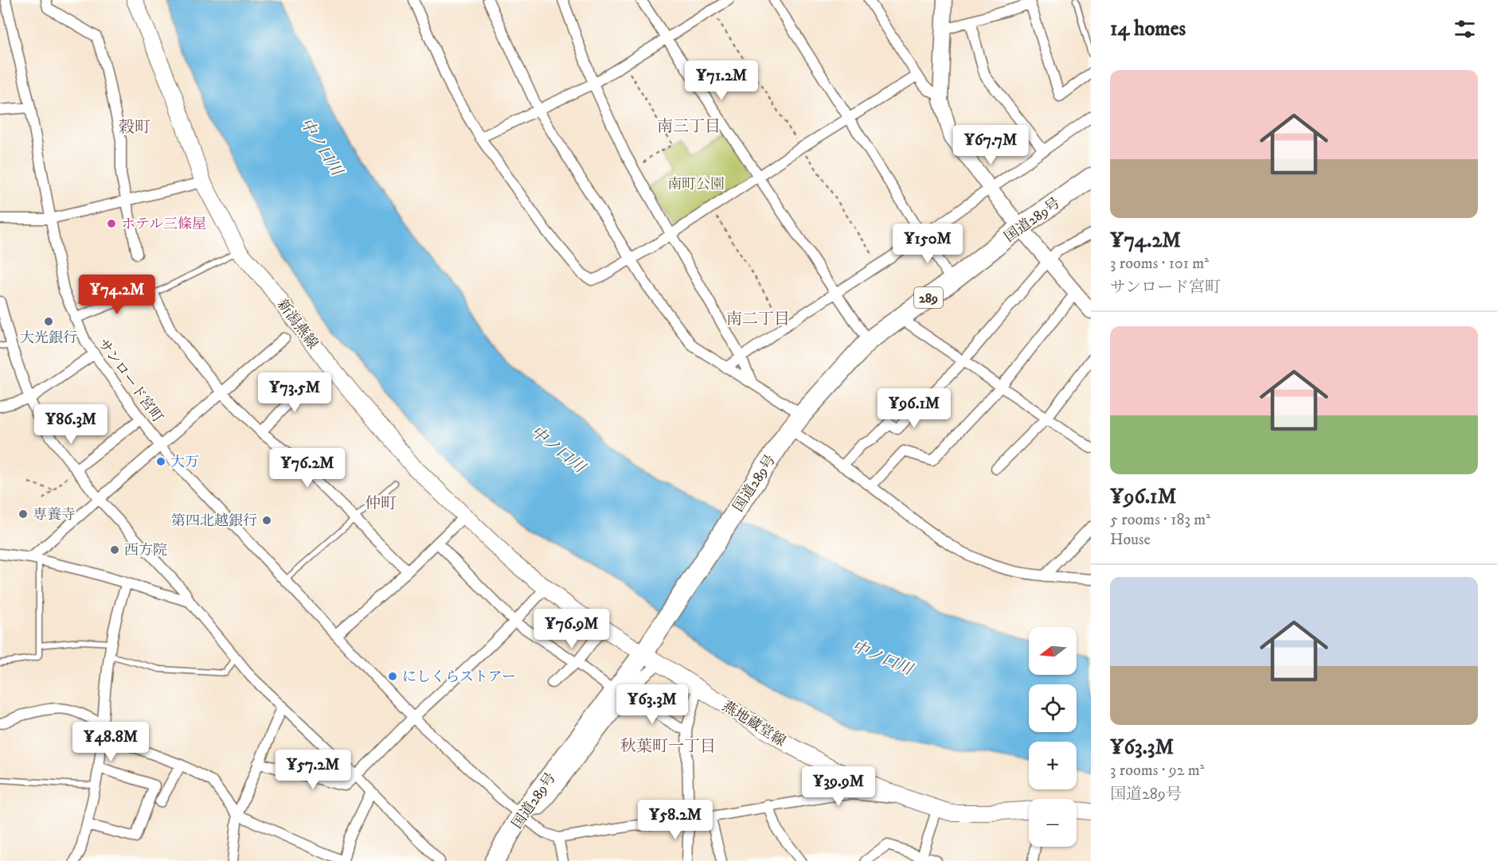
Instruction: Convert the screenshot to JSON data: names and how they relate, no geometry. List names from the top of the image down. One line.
{"streets":{"highway":["国道289号","289"],"main road":["新潟燕線","燕地蔵堂線"],"street":["サンロード宮町"]},"crossings":[["国道289号","新潟燕線"],["国道289号","サンロード宮町"],["国道289号","燕地蔵堂線"],["新潟燕線","燕地蔵堂線"]],"districts":["南三丁目","穀町","南二丁目","仲町","秋葉町一丁目"],"water":["中ノ口川"],"parks":["南町公園"],"places":["ホテル三條屋","大光銀行","大万","専養寺","第四北越銀行","西方院","にしくらストアー"],"north":"left","page":{"heading":"14 homes","list":[{"name":"¥74.2M","note":"3 rooms · 101 m² · サンロード宮町"},{"name":"¥96.1M","note":"5 rooms · 183 m² · House"},{"name":"¥63.3M","note":"3 rooms · 92 m² · 国道289号"}],"price":["¥71.2M","¥67.7M","¥150M","¥74.2M","¥73.5M","¥96.1M","¥86.3M","¥76.2M","¥76.9M","¥63.3M","¥48.8M","¥57.2M","¥39.9M","¥58.2M"],"map_buttons":["+","−"]}}
